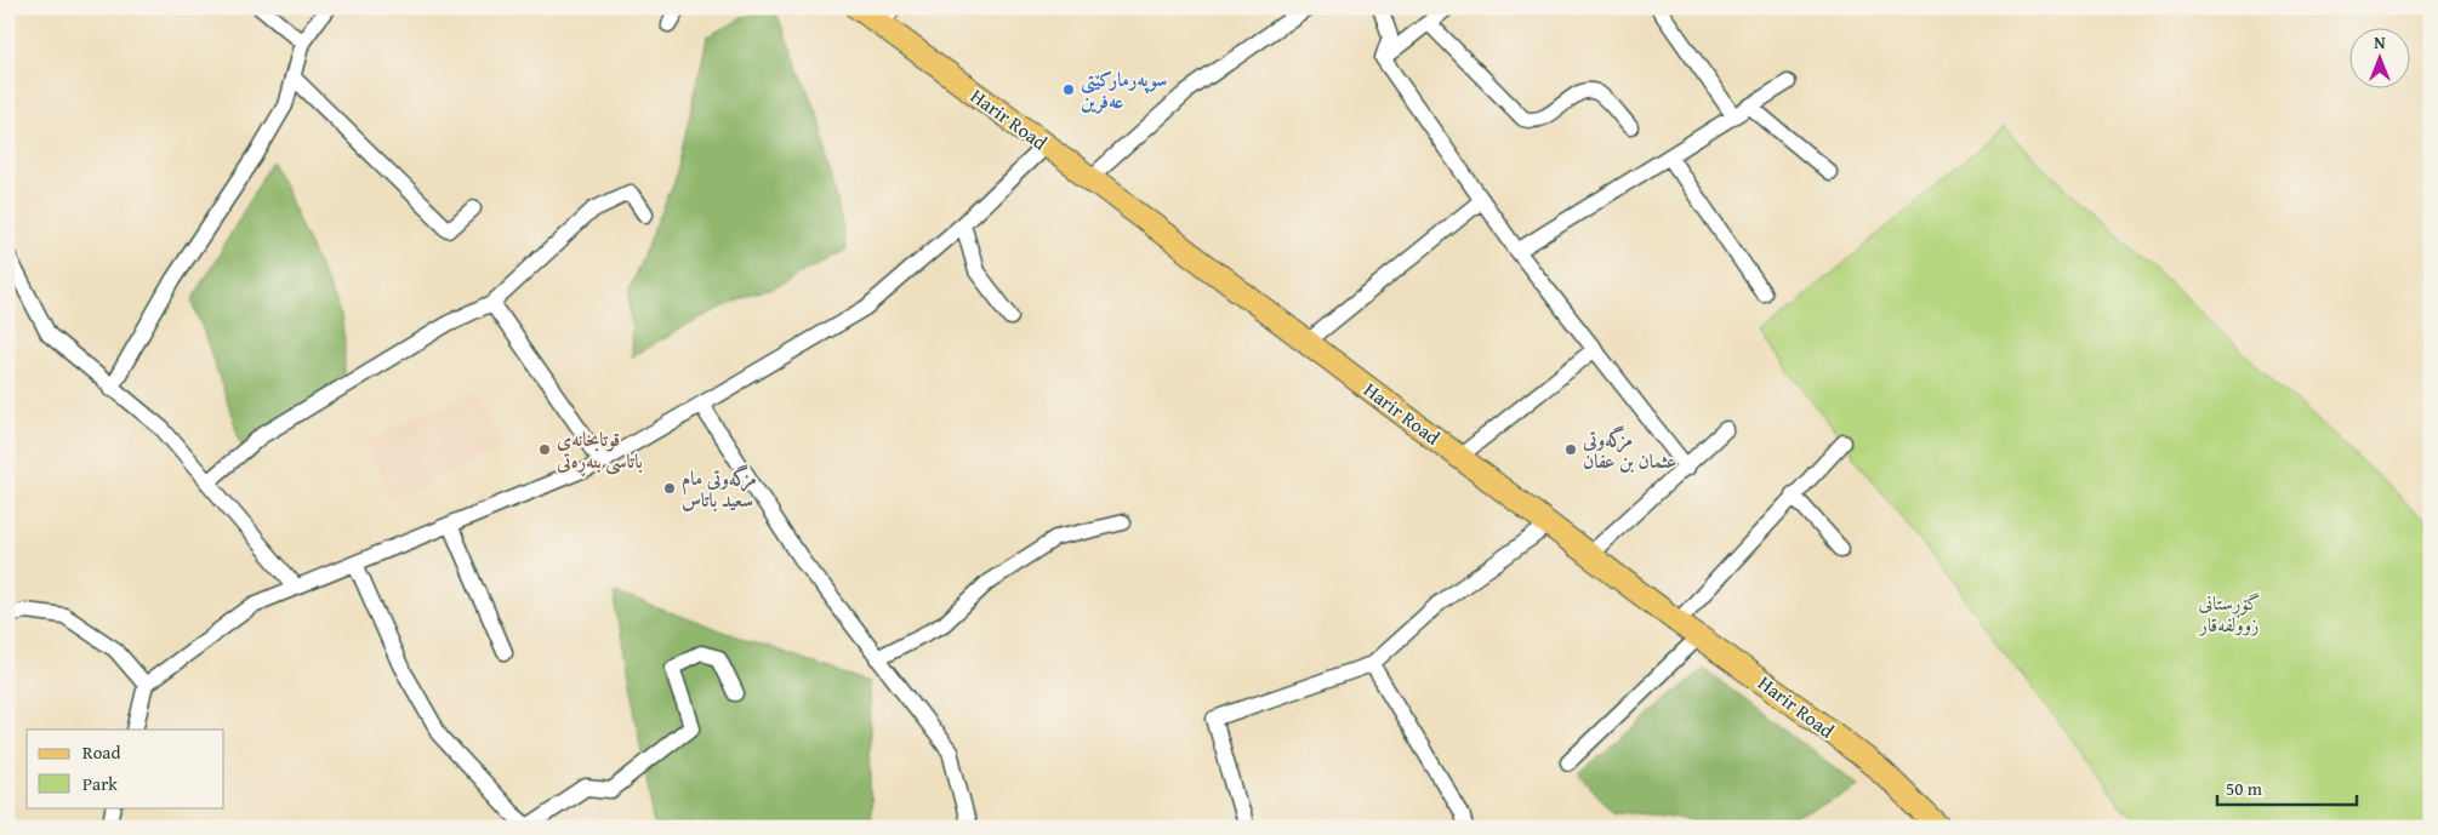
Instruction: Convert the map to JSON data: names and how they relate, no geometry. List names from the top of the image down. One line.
{"streets":{"main road":["Harir Road"]},"parks":["گۆڕستانی زوولفەقار"],"places":["سوپەرمارکێتی عەفرین","قوتابخانەی باتاسی بنەڕەتی","مزگەوتی عثمان بن عفان","مزگەوتی مام سعید باتاس"],"legend":["Road","Park"],"scale_bar":"50 m","north":"top"}
